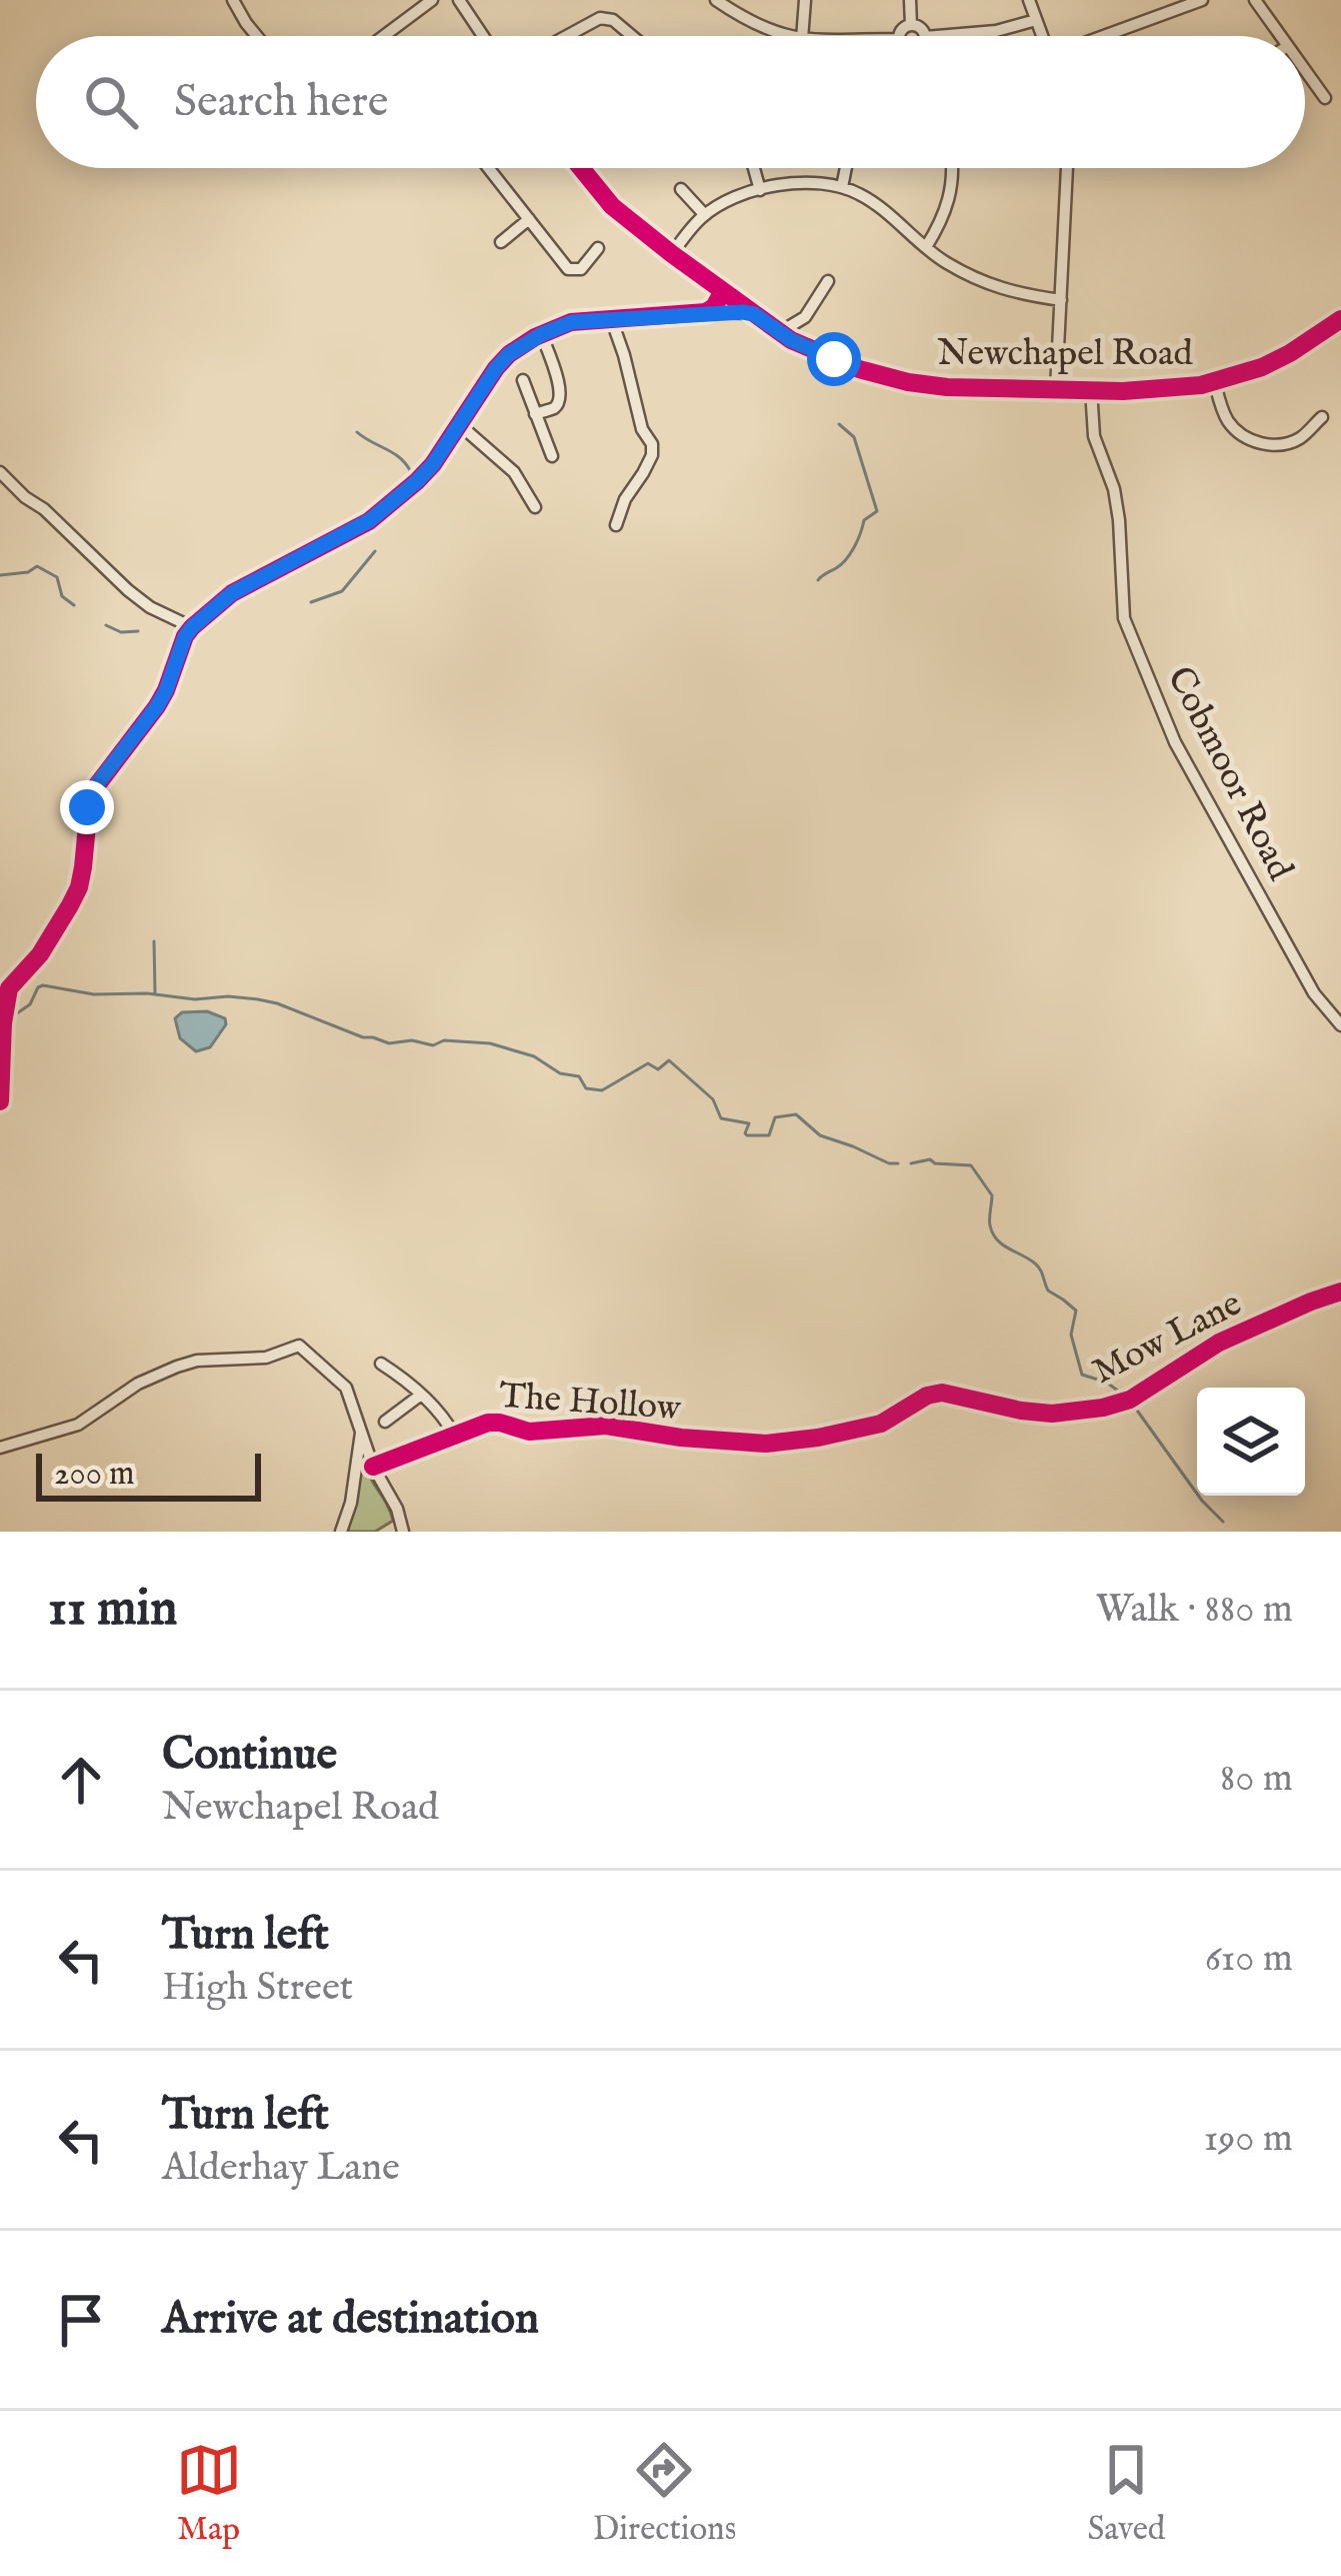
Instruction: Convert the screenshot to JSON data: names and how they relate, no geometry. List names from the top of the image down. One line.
{"streets":{"street":["Newchapel Road","Cobmoor Road","Mow Lane","The Hollow"]},"crossings":[["Newchapel Road","Cobmoor Road"],["Mow Lane","The Hollow"]],"scale_bar":"200 m","page":{"search":"Search here","scale":"200 m","heading":["11 min","Walk · 880 m"],"list":[["Continue","Newchapel Road","80 m"],["Turn left","High Street","610 m"],["Turn left","Alderhay Lane","190 m"],"Arrive at destination"],"nav":["Map","Directions","Saved"]}}
